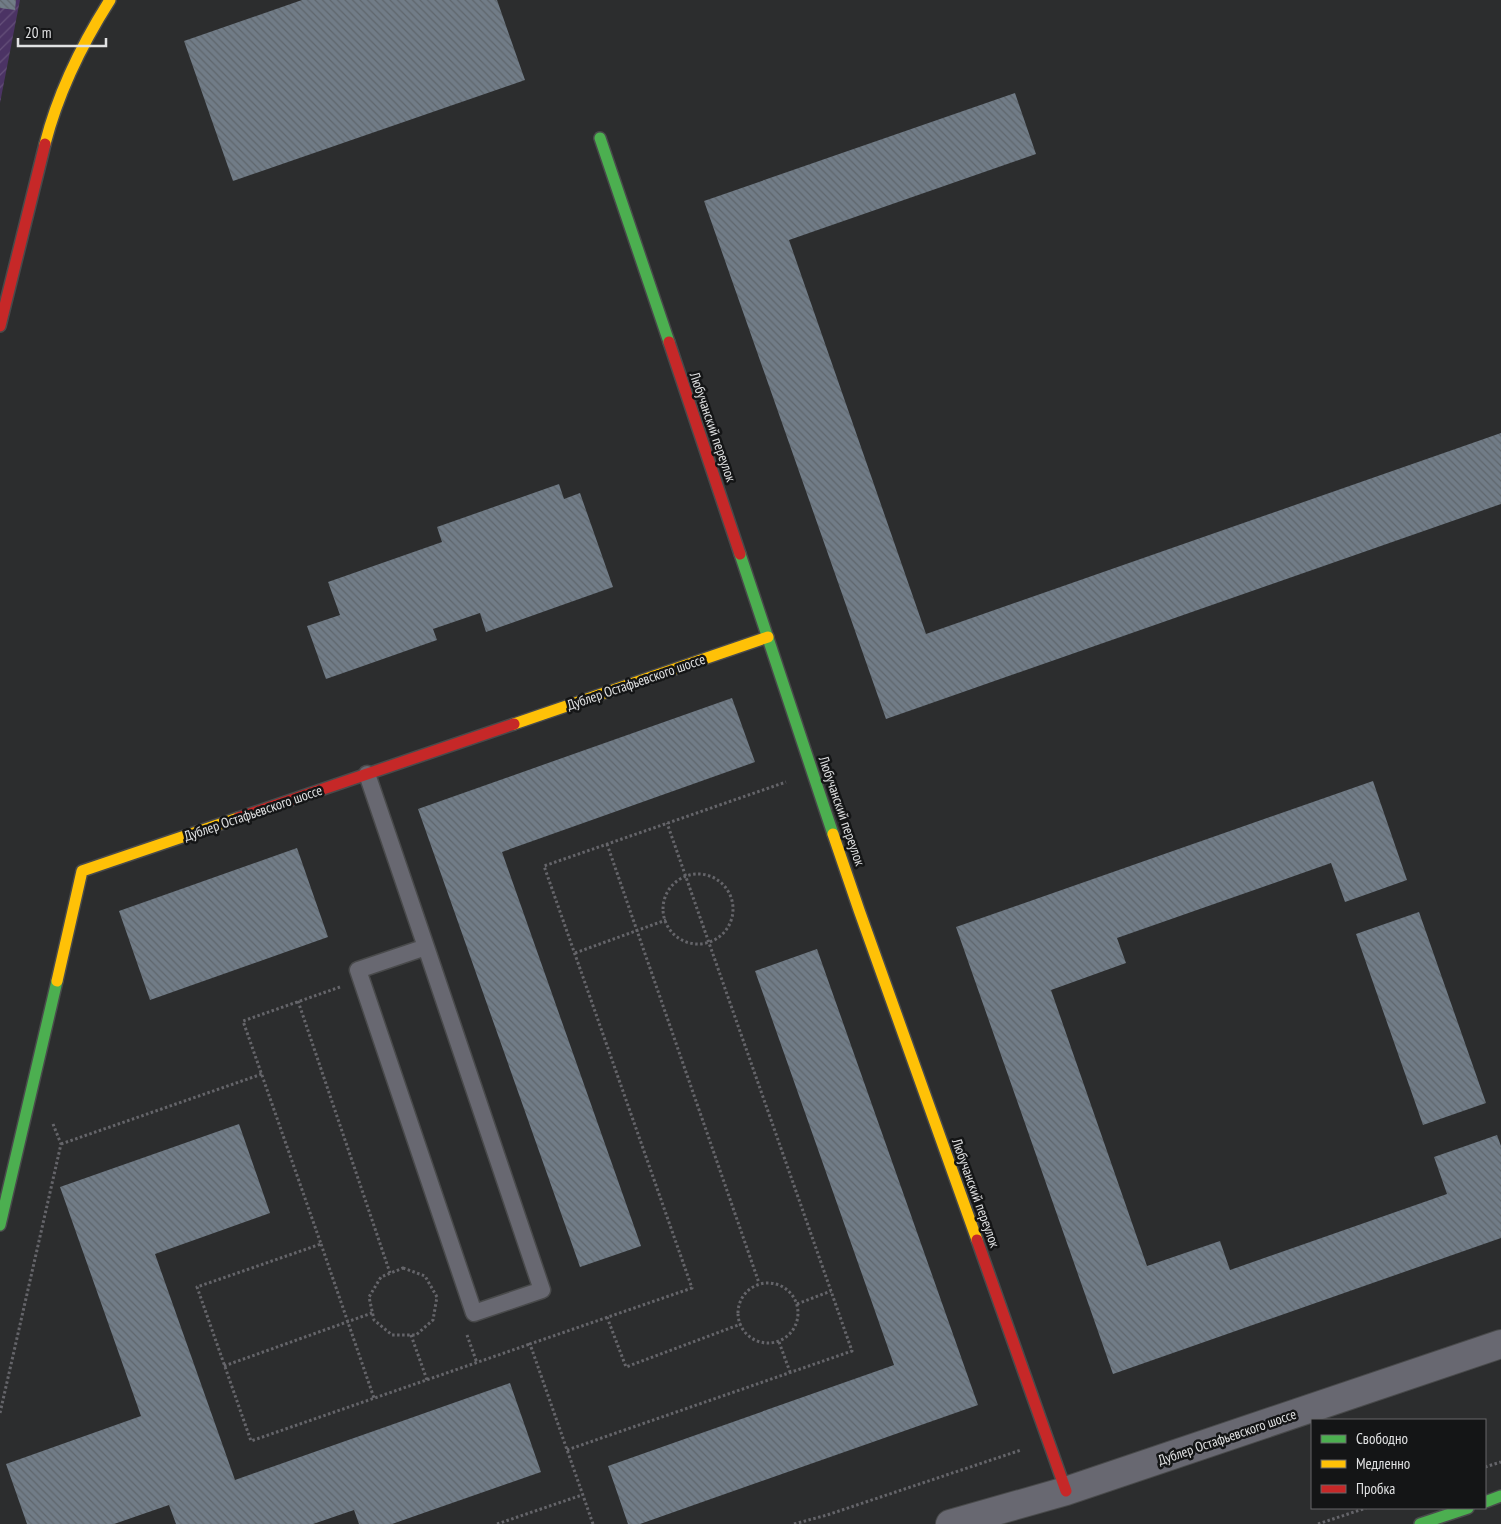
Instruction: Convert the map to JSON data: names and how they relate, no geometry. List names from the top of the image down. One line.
{"streets":{"street":["Любучанский переулок","Дублер Остафьевского шоссе"]},"crossings":[["Любучанский переулок","Дублер Остафьевского шоссе"]],"legend":["Свободно","Медленно","Пробка"],"scale_bar":"20 m"}
